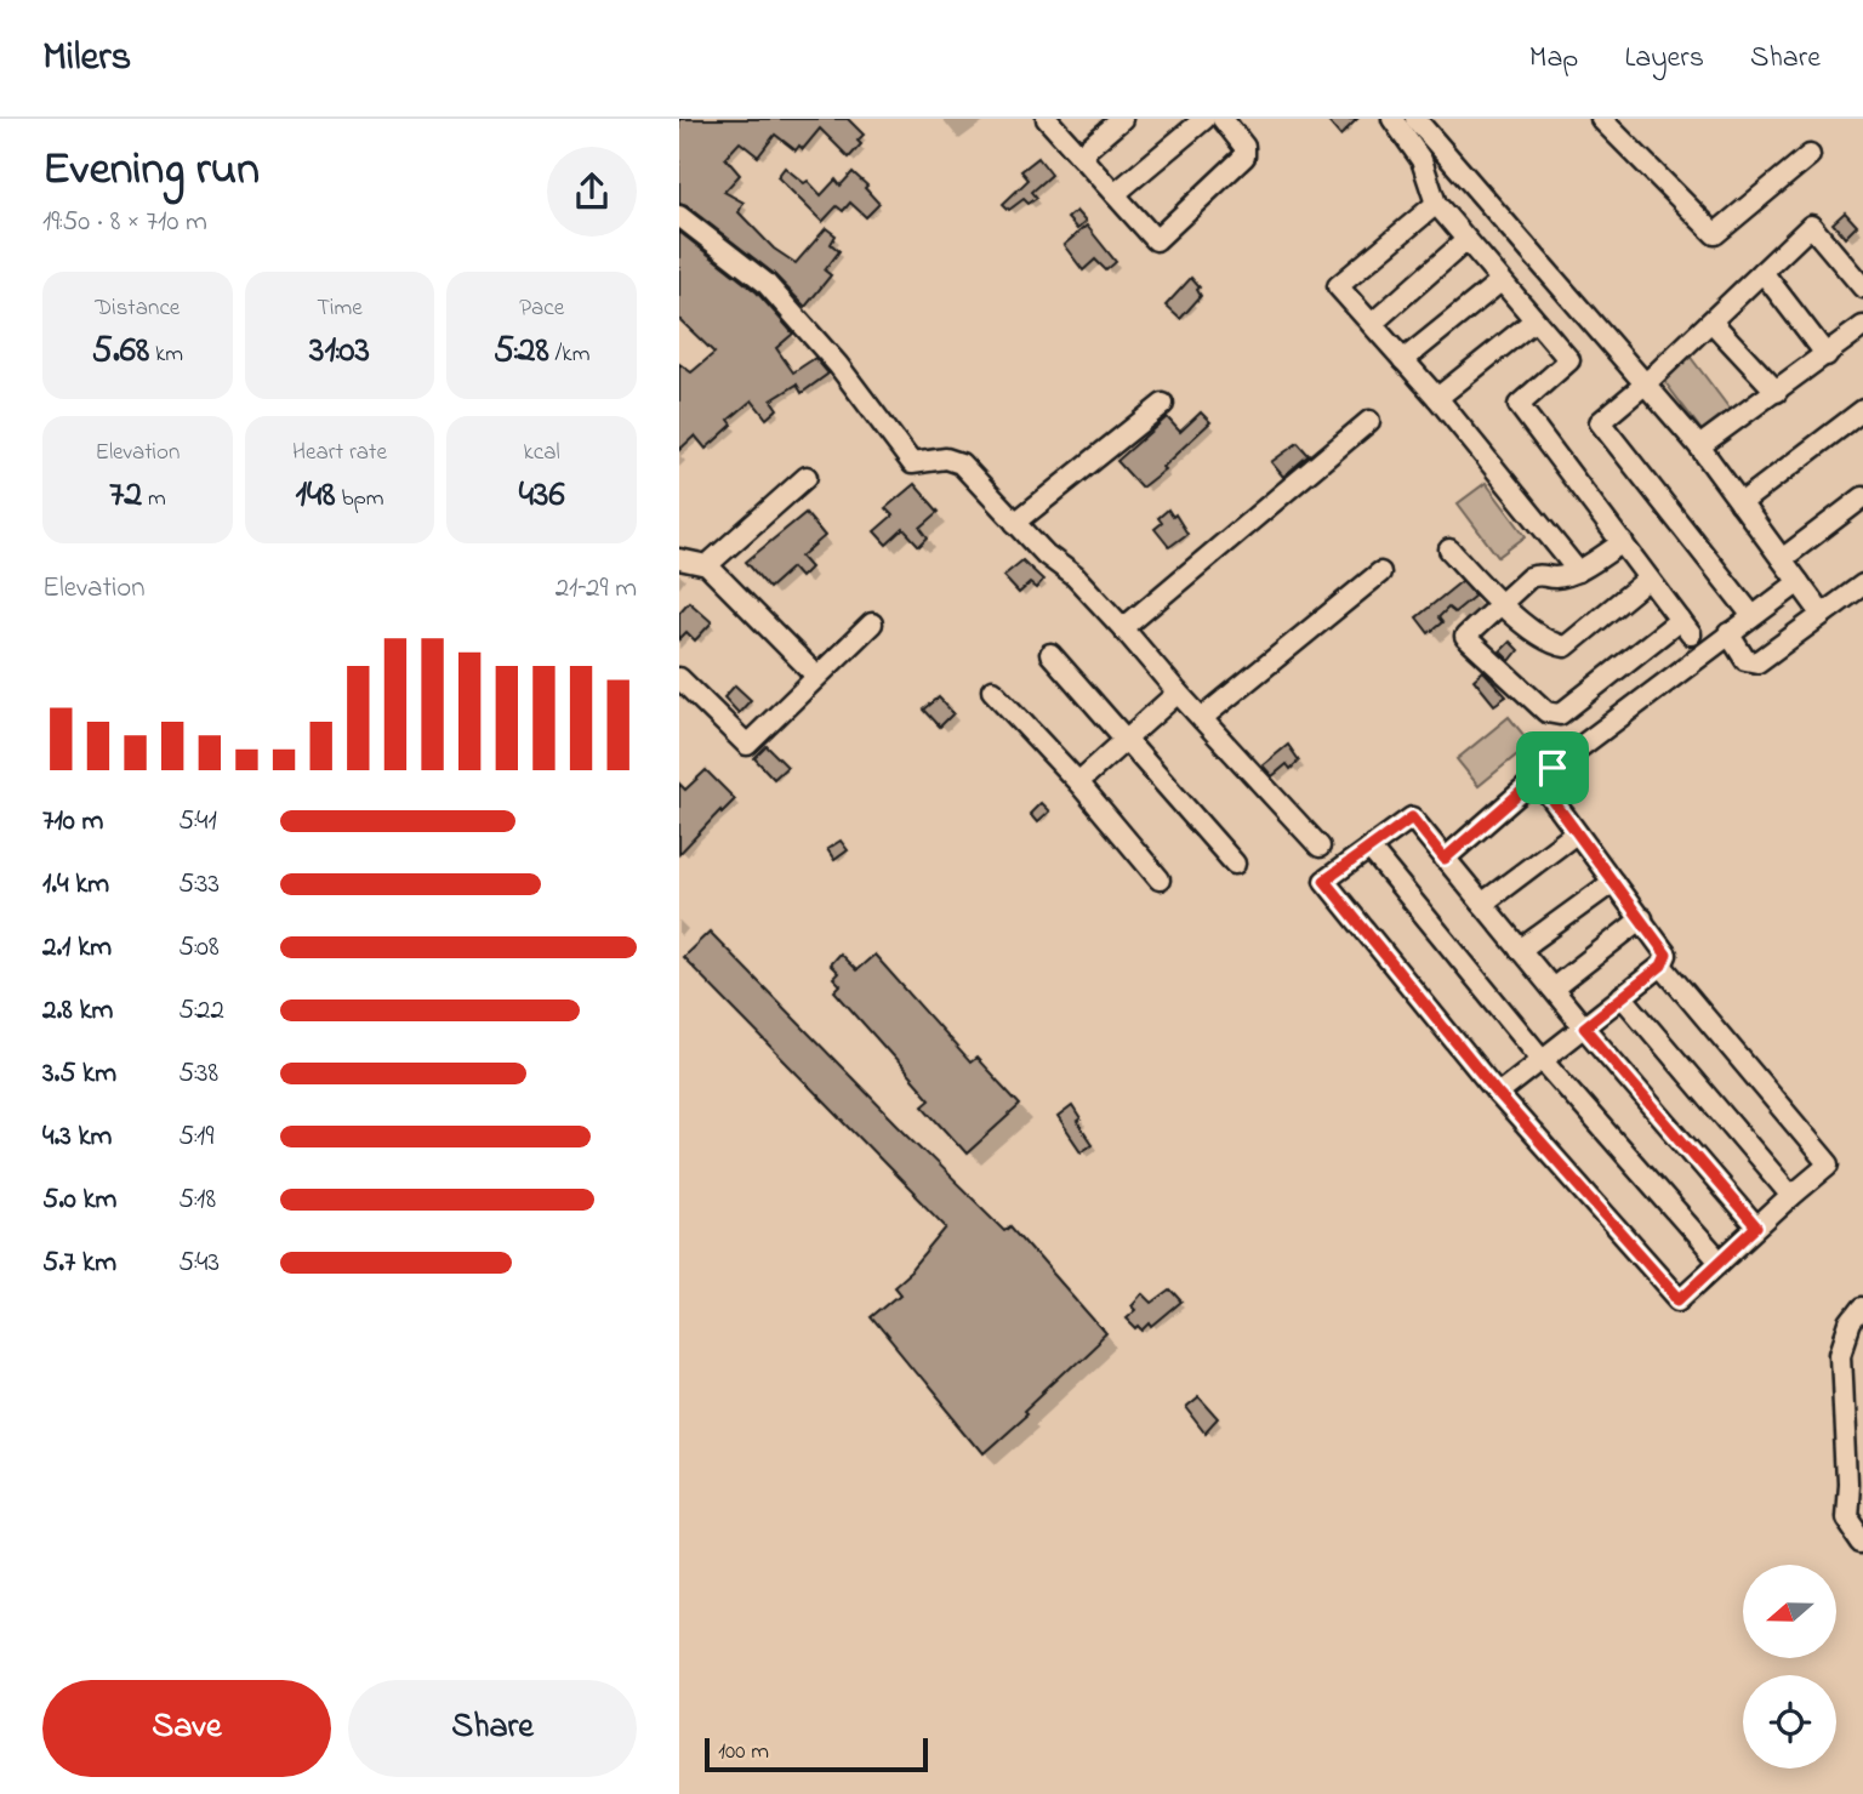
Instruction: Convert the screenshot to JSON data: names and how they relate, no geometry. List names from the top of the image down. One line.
{"scale_bar":"100 m","north":"left","page":{"header":"Milers","nav":["Map","Layers","Share"],"heading":["Evening run","19:50 · 8 × 710 m"],"stats":[["Distance","5.68 km"],["Time","31:03"],["Pace","5:28 /km"],["Elevation","72 m"],["Heart rate","148 bpm"],["kcal","436"]],"chart":["Elevation","21–29 m"],"list":[{"name":"710 m","note":"5:41"},{"name":"1.4 km","note":"5:33"},{"name":"2.1 km","note":"5:08"},{"name":"2.8 km","note":"5:22"},{"name":"3.5 km","note":"5:38"},{"name":"4.3 km","note":"5:19"},{"name":"5.0 km","note":"5:18"},{"name":"5.7 km","note":"5:43"}],"buttons":["Save","Share"],"scale":"100 m"}}
